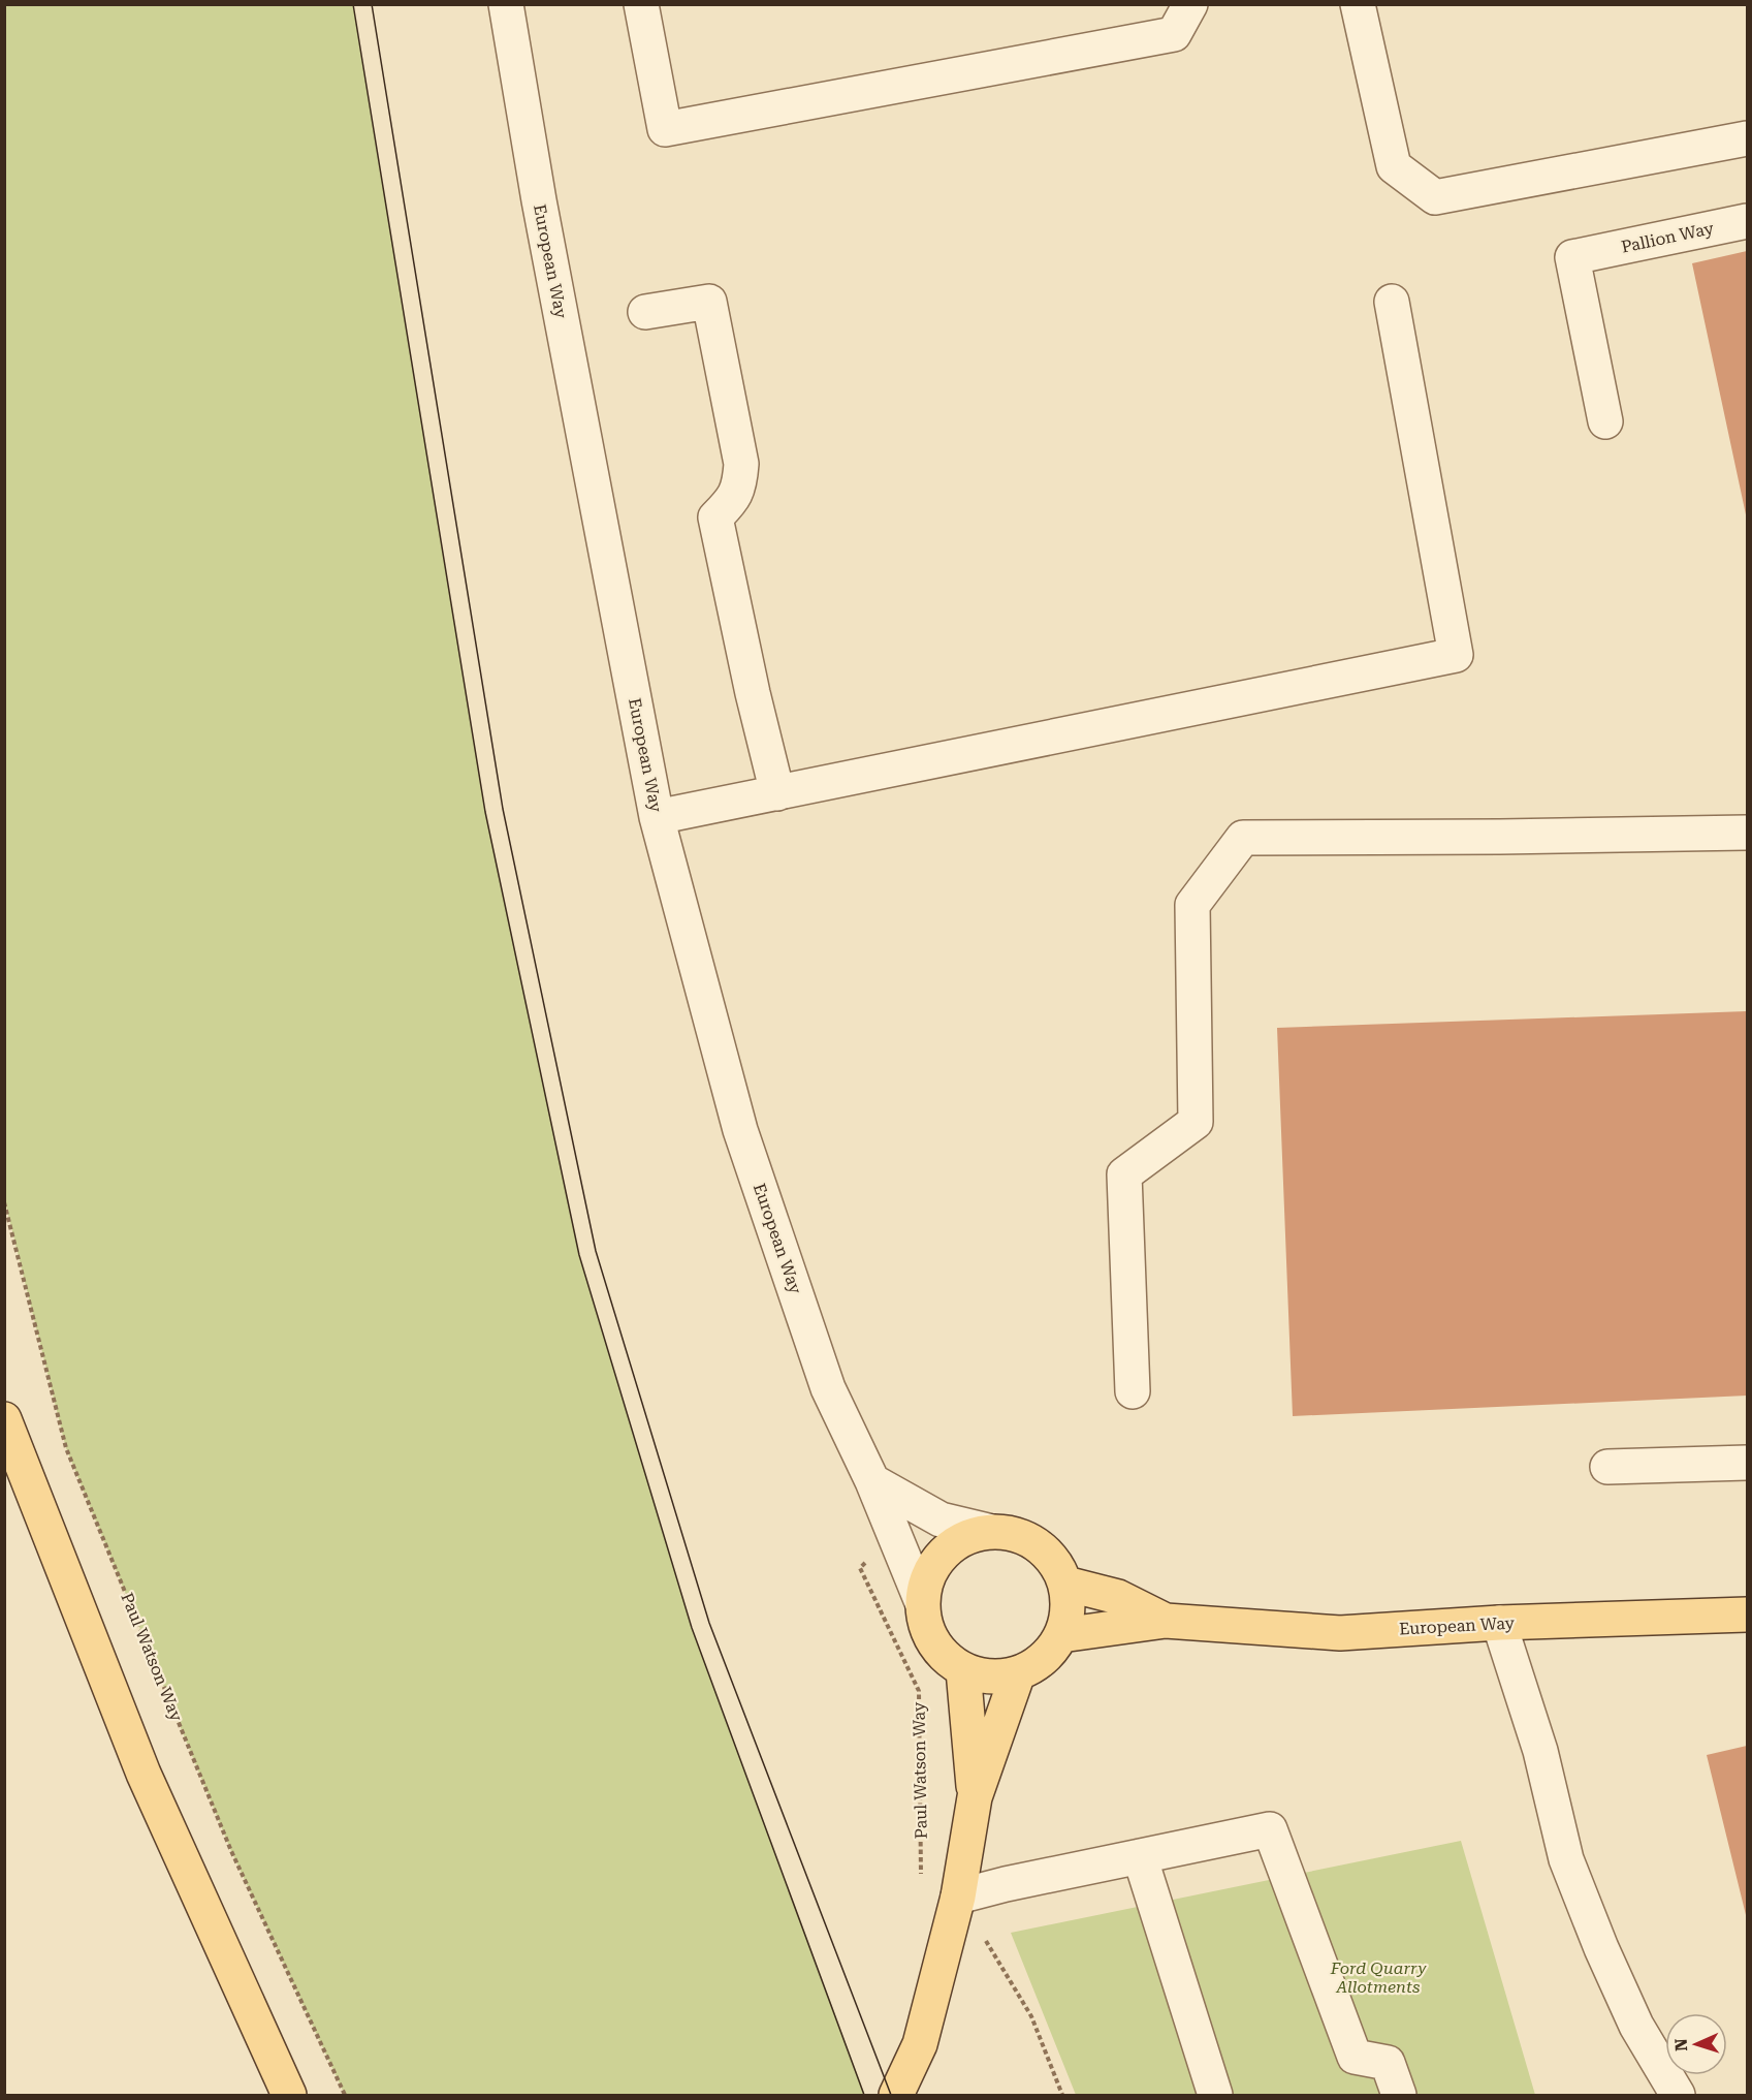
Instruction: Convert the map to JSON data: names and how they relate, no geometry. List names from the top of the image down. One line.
{"streets":{"main road":["European Way"],"street":["Pallion Way"],"path":["Paul Watson Way"]},"crossings":[["European Way","Paul Watson Way"]],"parks":["Ford Quarry Allotments"],"north":"left"}
